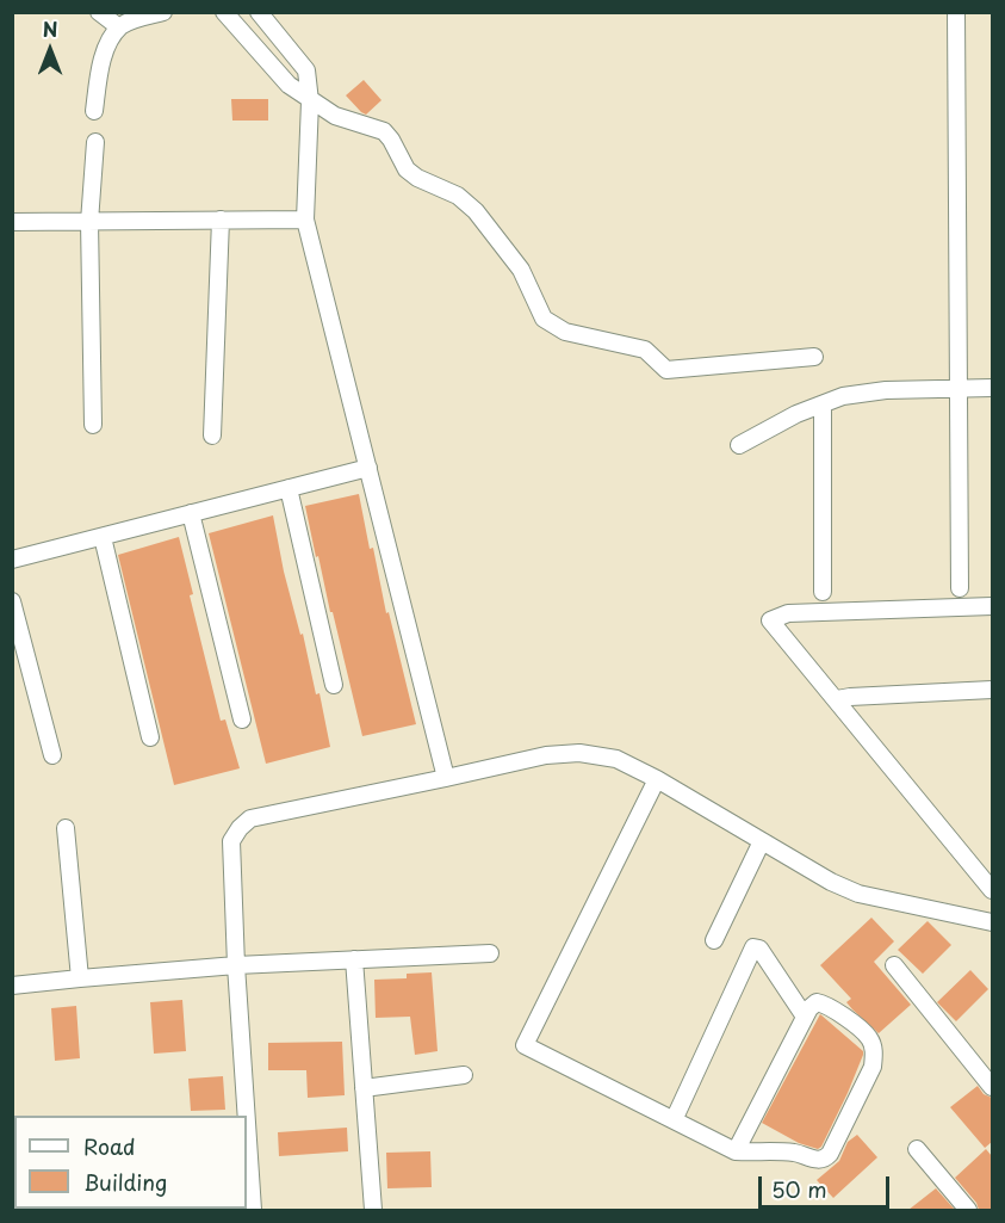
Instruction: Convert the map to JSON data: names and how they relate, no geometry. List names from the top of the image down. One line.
{"legend":["Road","Building"],"scale_bar":"50 m","north":"top"}
